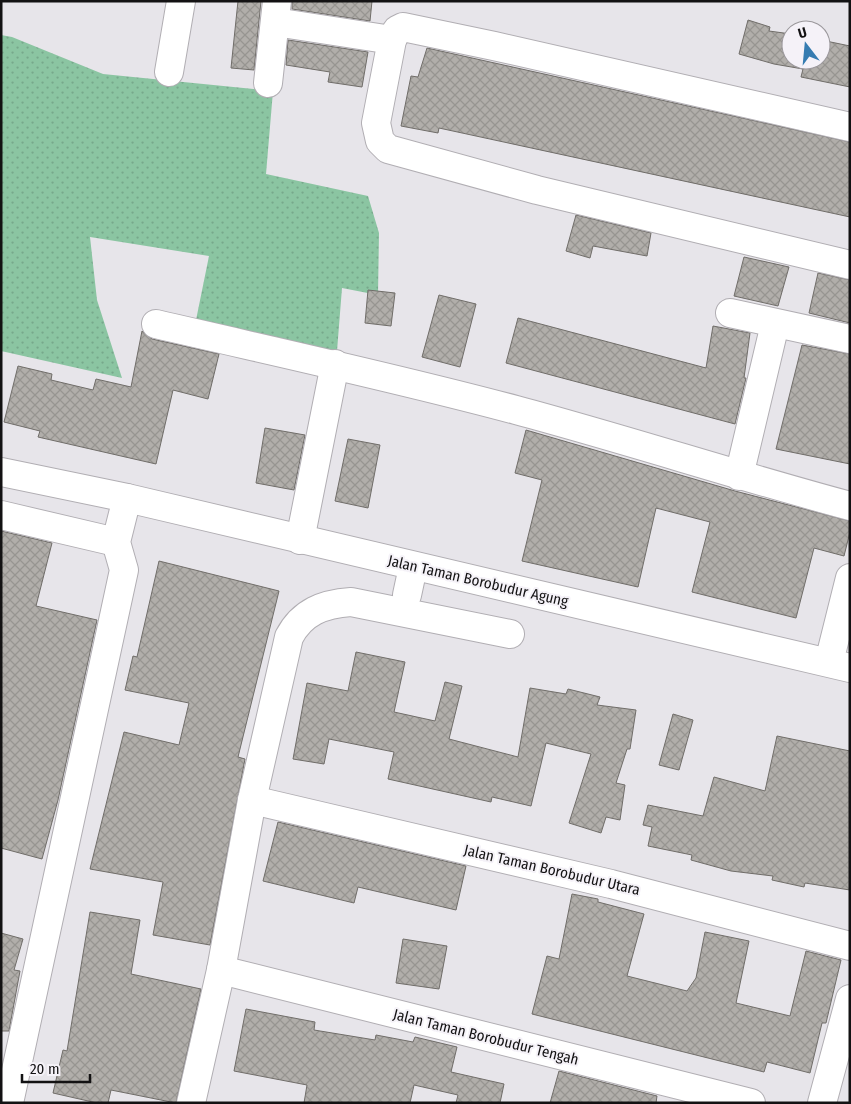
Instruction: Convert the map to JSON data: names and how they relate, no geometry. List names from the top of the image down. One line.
{"streets":{"street":["Jalan Taman Borobudur Agung","Jalan Taman Borobudur Utara","Jalan Taman Borobudur Tengah"]},"scale_bar":"20 m","north":"top"}
